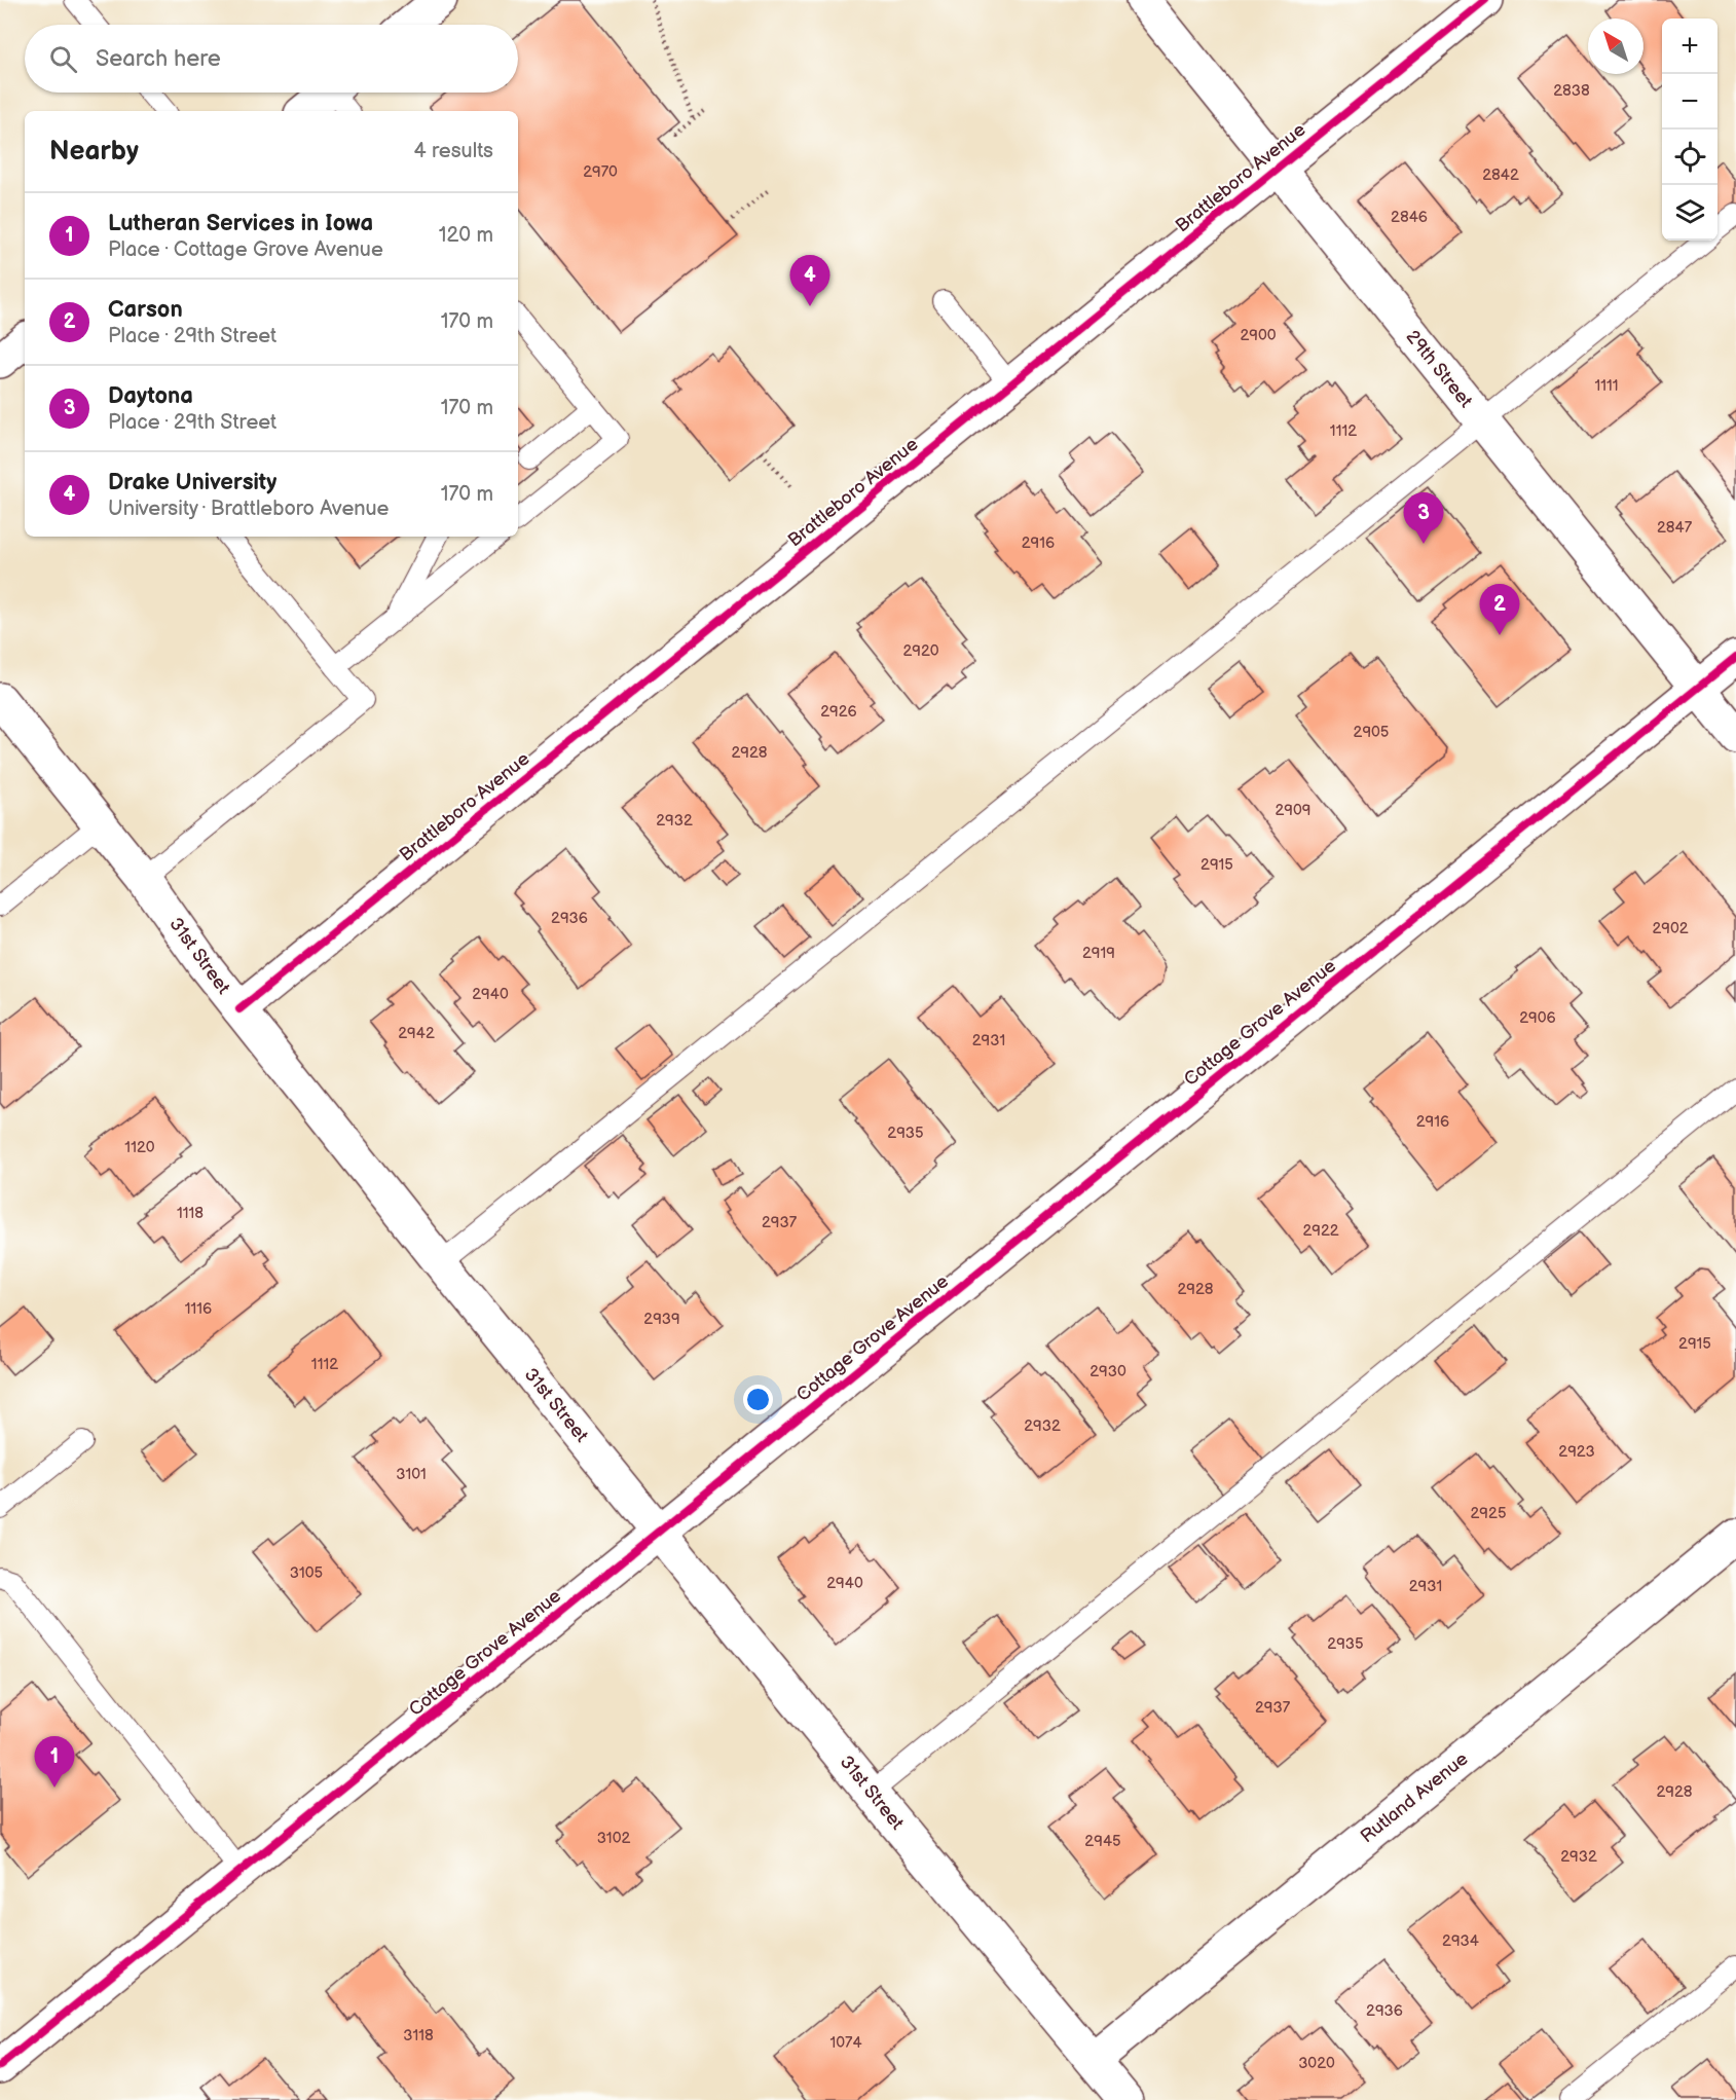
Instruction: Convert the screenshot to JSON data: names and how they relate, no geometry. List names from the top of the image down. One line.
{"streets":{"street":["Brattleboro Avenue","29th Street","31st Street","Cottage Grove Avenue","Rutland Avenue"]},"crossings":[["Brattleboro Avenue","29th Street"],["Brattleboro Avenue","31st Street"],["29th Street","Cottage Grove Avenue"],["31st Street","Cottage Grove Avenue"],["31st Street","Rutland Avenue"]],"house_numbers":["2838","2970","2842","2846","2900","1111","1112","2847","2916","2920","2926","2905","2928","2909","2932","2915","2936","2902","2919","2940","2906","2942","2931","2916","2935","1120","1118","2937","2922","2928","1116","2939","2915","1112","2930","2932","2923","3101","2925","3105","2940","2931","2935","2937","2928","3102","2945","2932","2934","2936","3118","1074","3020"],"north":"top left","page":{"map_buttons":["+","−"],"search":"Search here","heading":["Nearby","4 results"],"list":[{"mark":"1","name":"Lutheran Services in Iowa","note":"Place · Cottage Grove Avenue","value":"120 m"},{"mark":"2","name":"Carson","note":"Place · 29th Street","value":"170 m"},{"mark":"3","name":"Daytona","note":"Place · 29th Street","value":"170 m"},{"mark":"4","name":"Drake University","note":"University · Brattleboro Avenue","value":"170 m"}],"pins":["4","3","2","1"]}}
